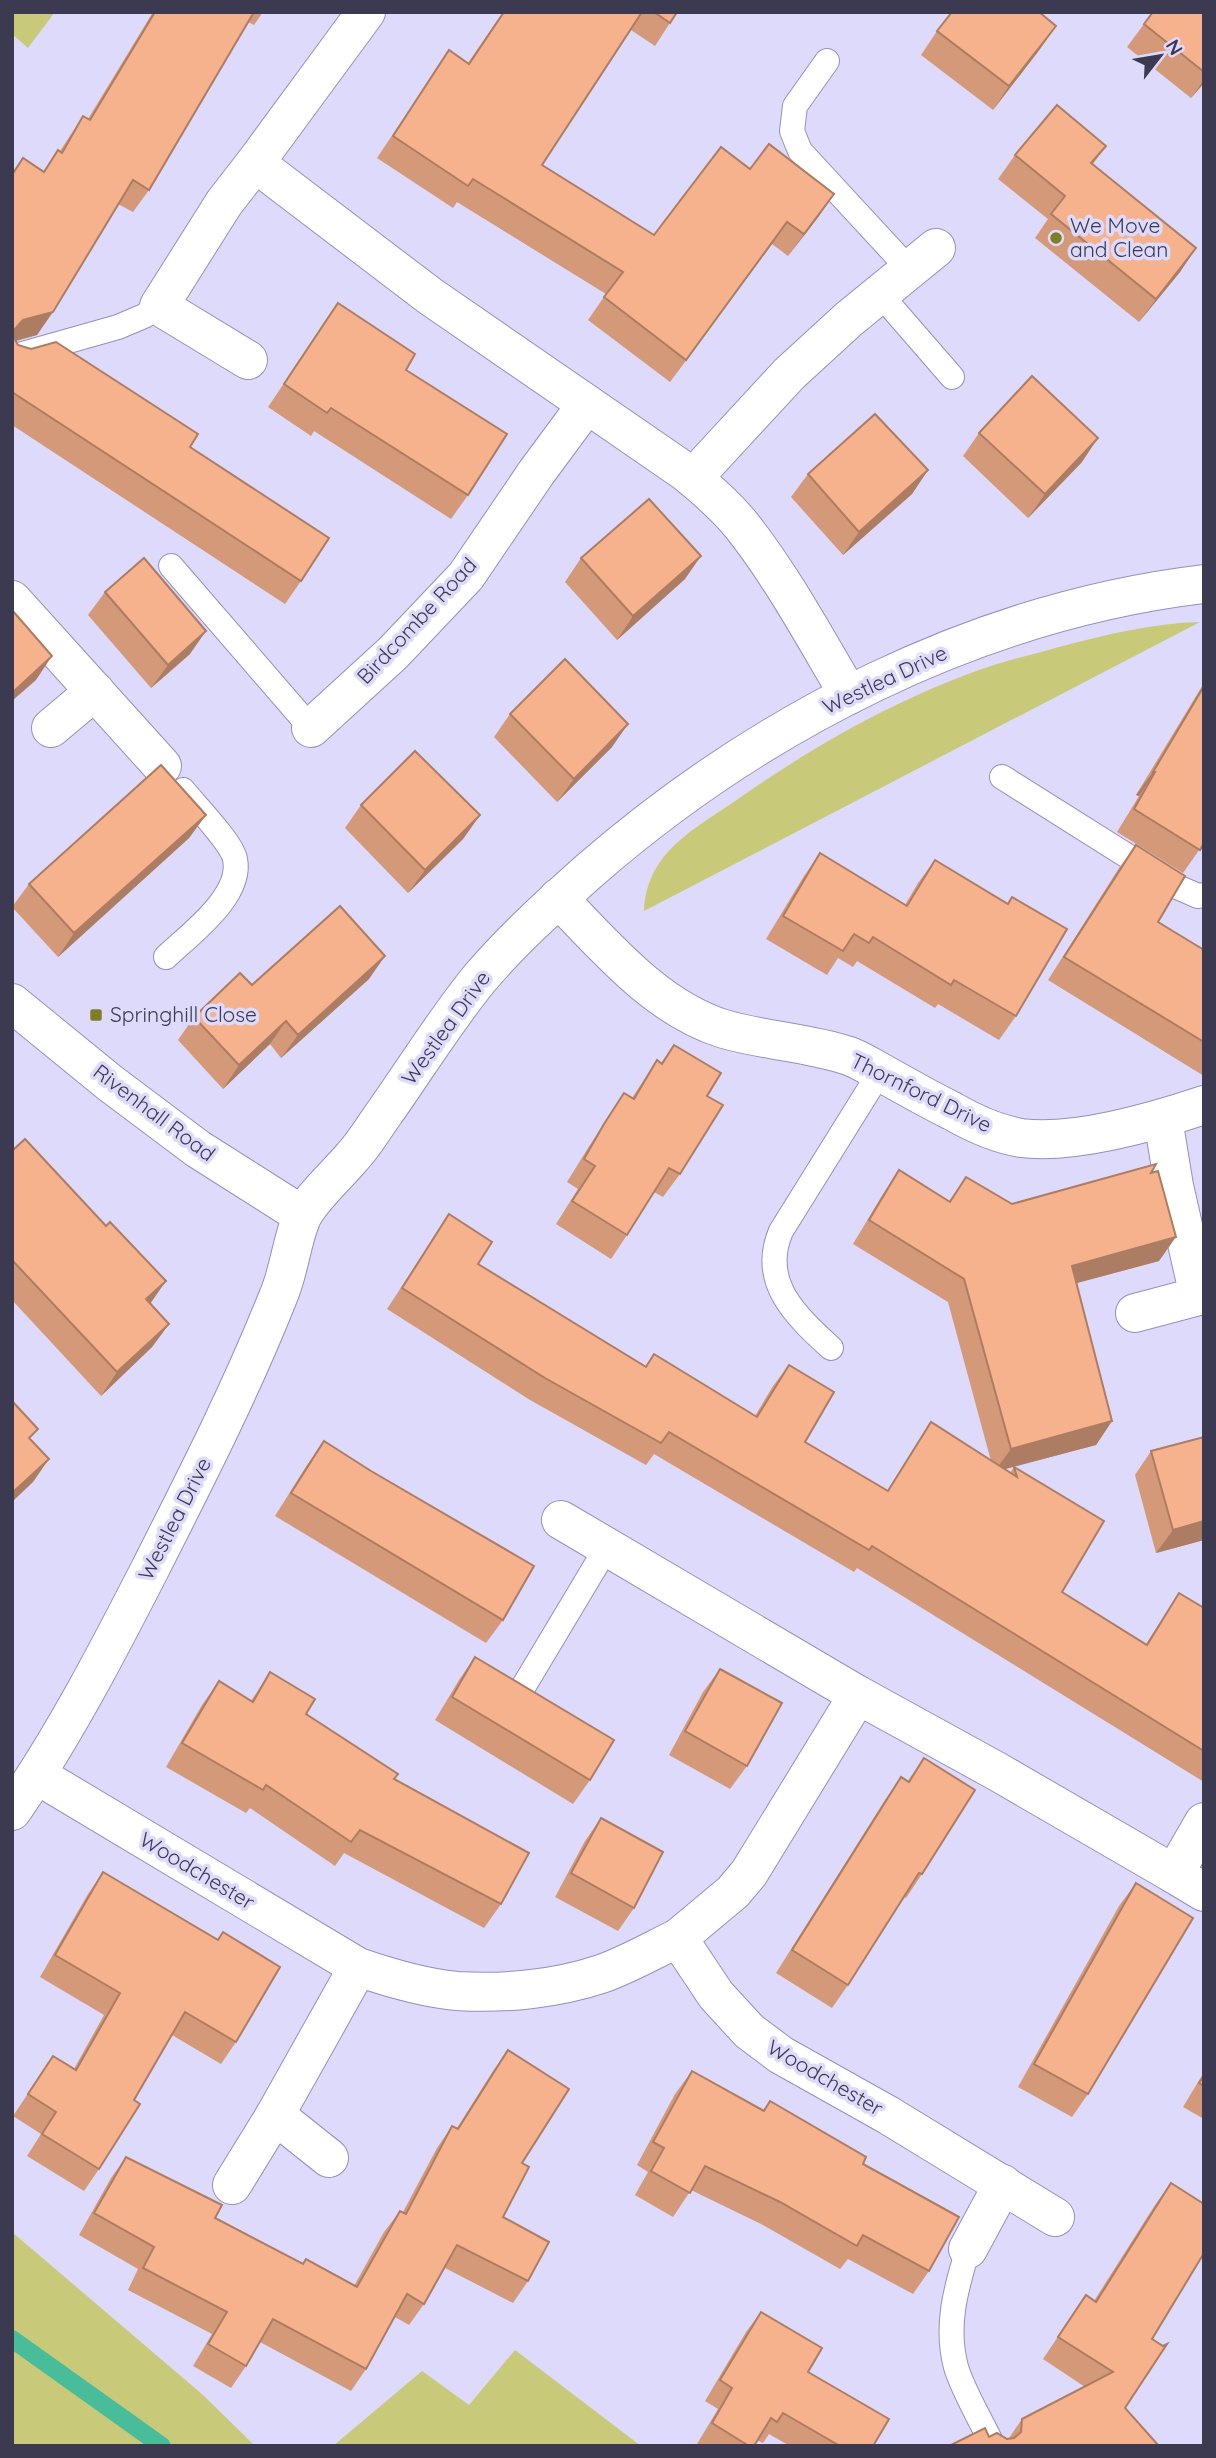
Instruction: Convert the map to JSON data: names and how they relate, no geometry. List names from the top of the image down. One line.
{"streets":{"street":["Birdcombe Road","Westlea Drive","Thornford Drive","Rivenhall Road","Woodchester"]},"crossings":[["Westlea Drive","Thornford Drive"],["Westlea Drive","Rivenhall Road"],["Westlea Drive","Woodchester"]],"places":{"other":["We Move and Clean"],"transit":["Springhill Close"]},"north":"top right"}
